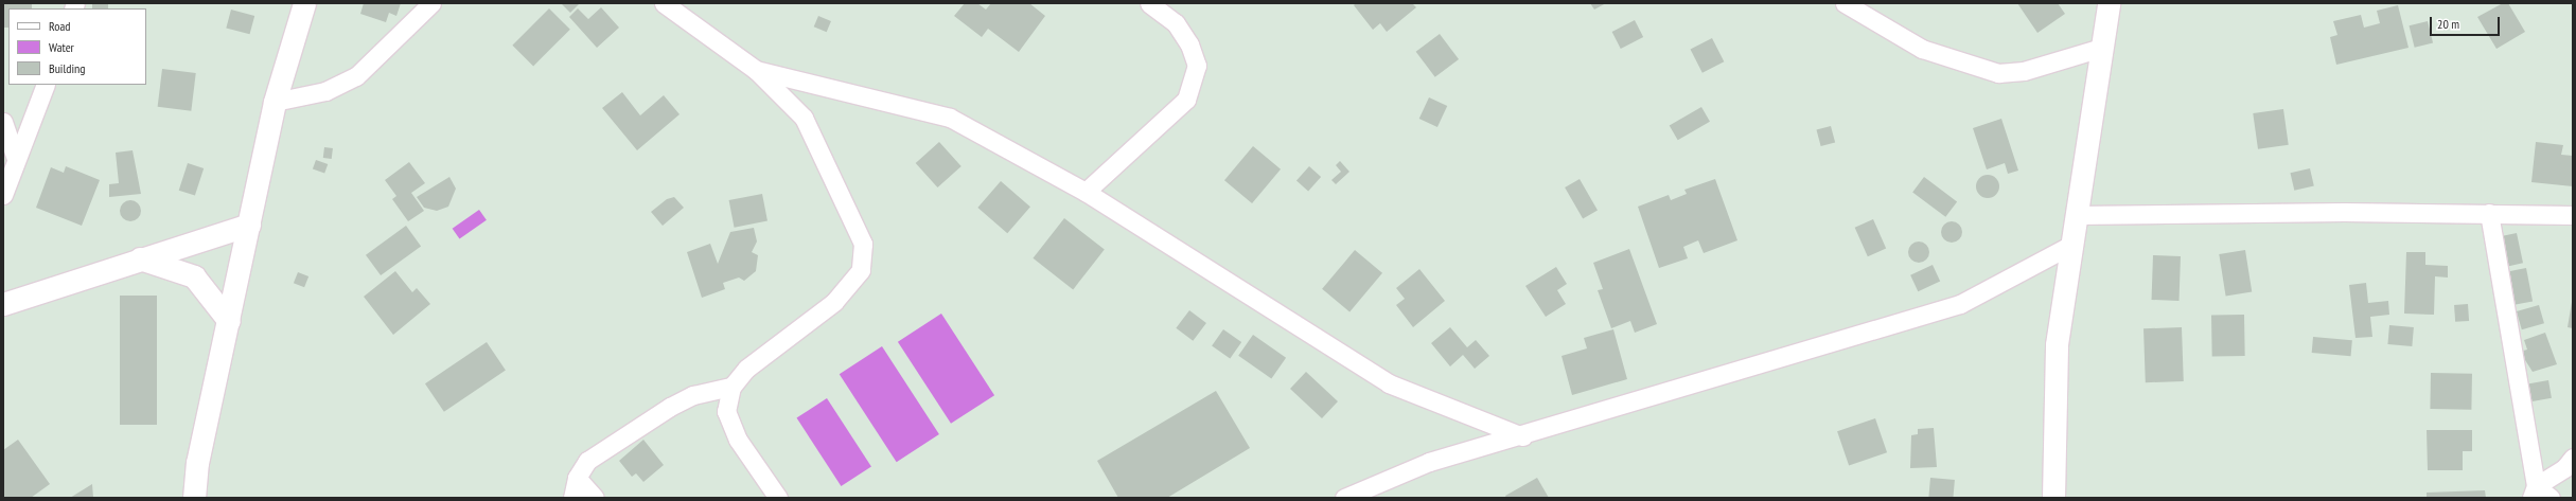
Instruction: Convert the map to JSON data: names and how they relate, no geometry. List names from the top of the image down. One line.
{"legend":["Road","Water","Building"],"scale_bar":"20 m"}
